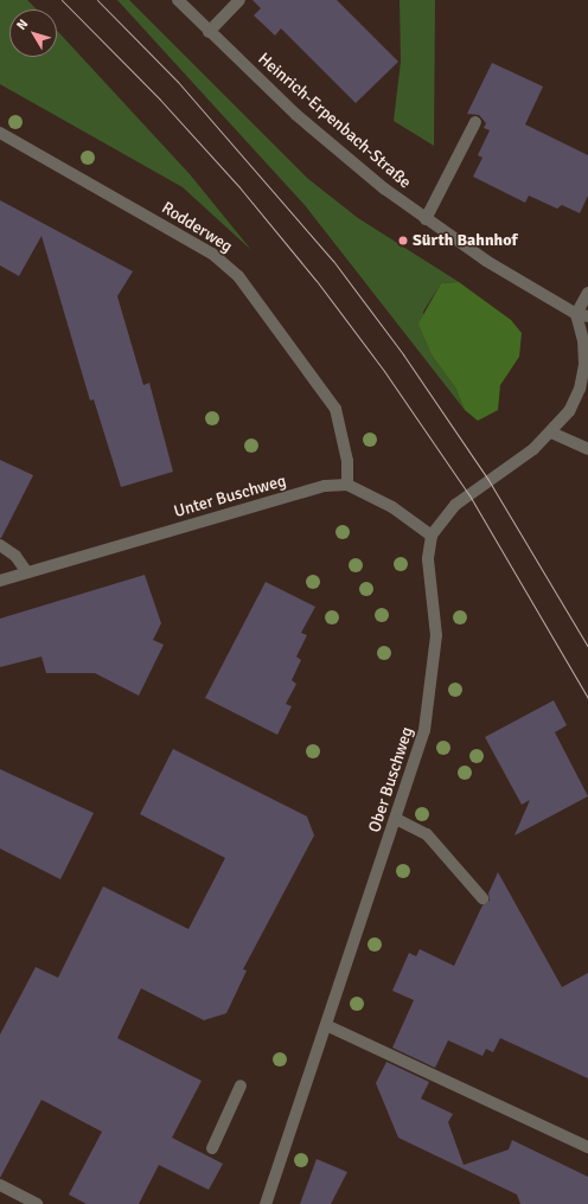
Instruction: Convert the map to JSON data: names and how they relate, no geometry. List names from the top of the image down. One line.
{"streets":{"street":["Heinrich-Erpenbach-Straße","Rodderweg","Unter Buschweg","Ober Buschweg"]},"crossings":[["Rodderweg","Unter Buschweg"]],"places":["Sürth Bahnhof"],"north":"top left"}
